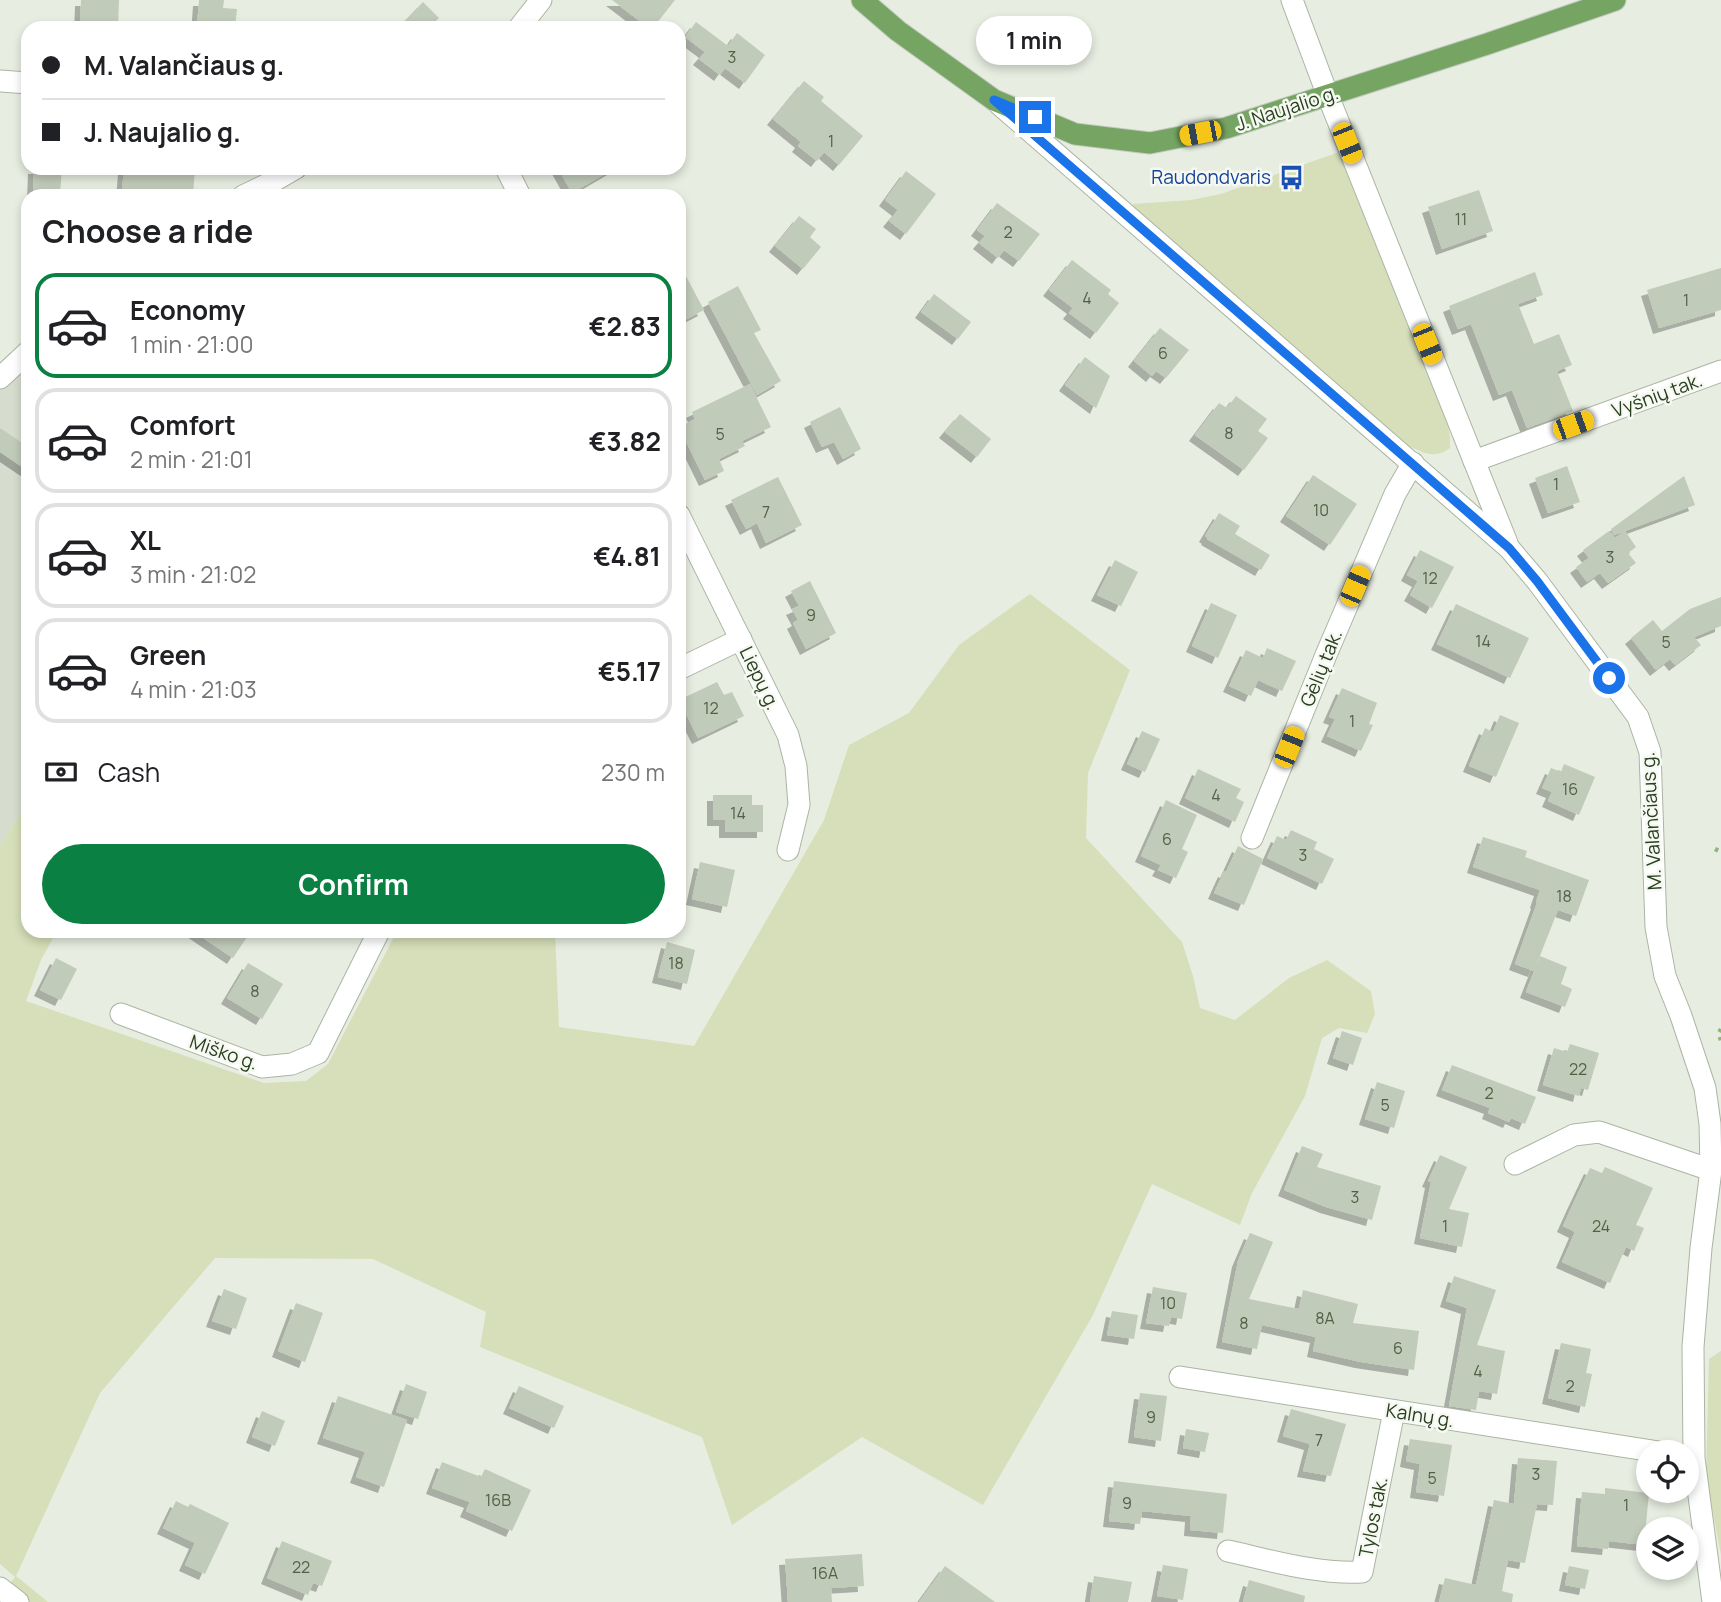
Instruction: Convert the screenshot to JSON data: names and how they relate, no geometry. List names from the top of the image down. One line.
{"streets":{"main road":["J. Naujalio g."],"street":["Vyšnių tak.","Gėlių tak.","Liepų g.","M. Valančiaus g.","Miško g.","Kalnų g.","Tylos tak."]},"crossings":[["J. Naujalio g.","M. Valančiaus g."],["Gėlių tak.","M. Valančiaus g."],["Kalnų g.","Tylos tak."]],"places":{"bus stop":["Raudondvaris"]},"house_numbers":["3","1","11","2","4","1","6","8","5","1","10","7","3","12","9","14","5","12","1","16","4","14","6","3","18","18","8","22","2","5","3","1","24","10","8A","8","6","4","2","9","7","3","5","16B","9","1","22","16A"],"page":{"bubble":"1 min","banner":["M. Valančiaus g.","J. Naujalio g."],"heading":"Choose a ride","list":[{"name":"Economy","note":"1 min · 21:00","value":"€2.83"},{"name":"Comfort","note":"2 min · 21:01","value":"€3.82"},{"name":"XL","note":"3 min · 21:02","value":"€4.81"},{"name":"Green","note":"4 min · 21:03","value":"€5.17"}],"pay":["Cash","230 m"],"buttons":"Confirm"}}
